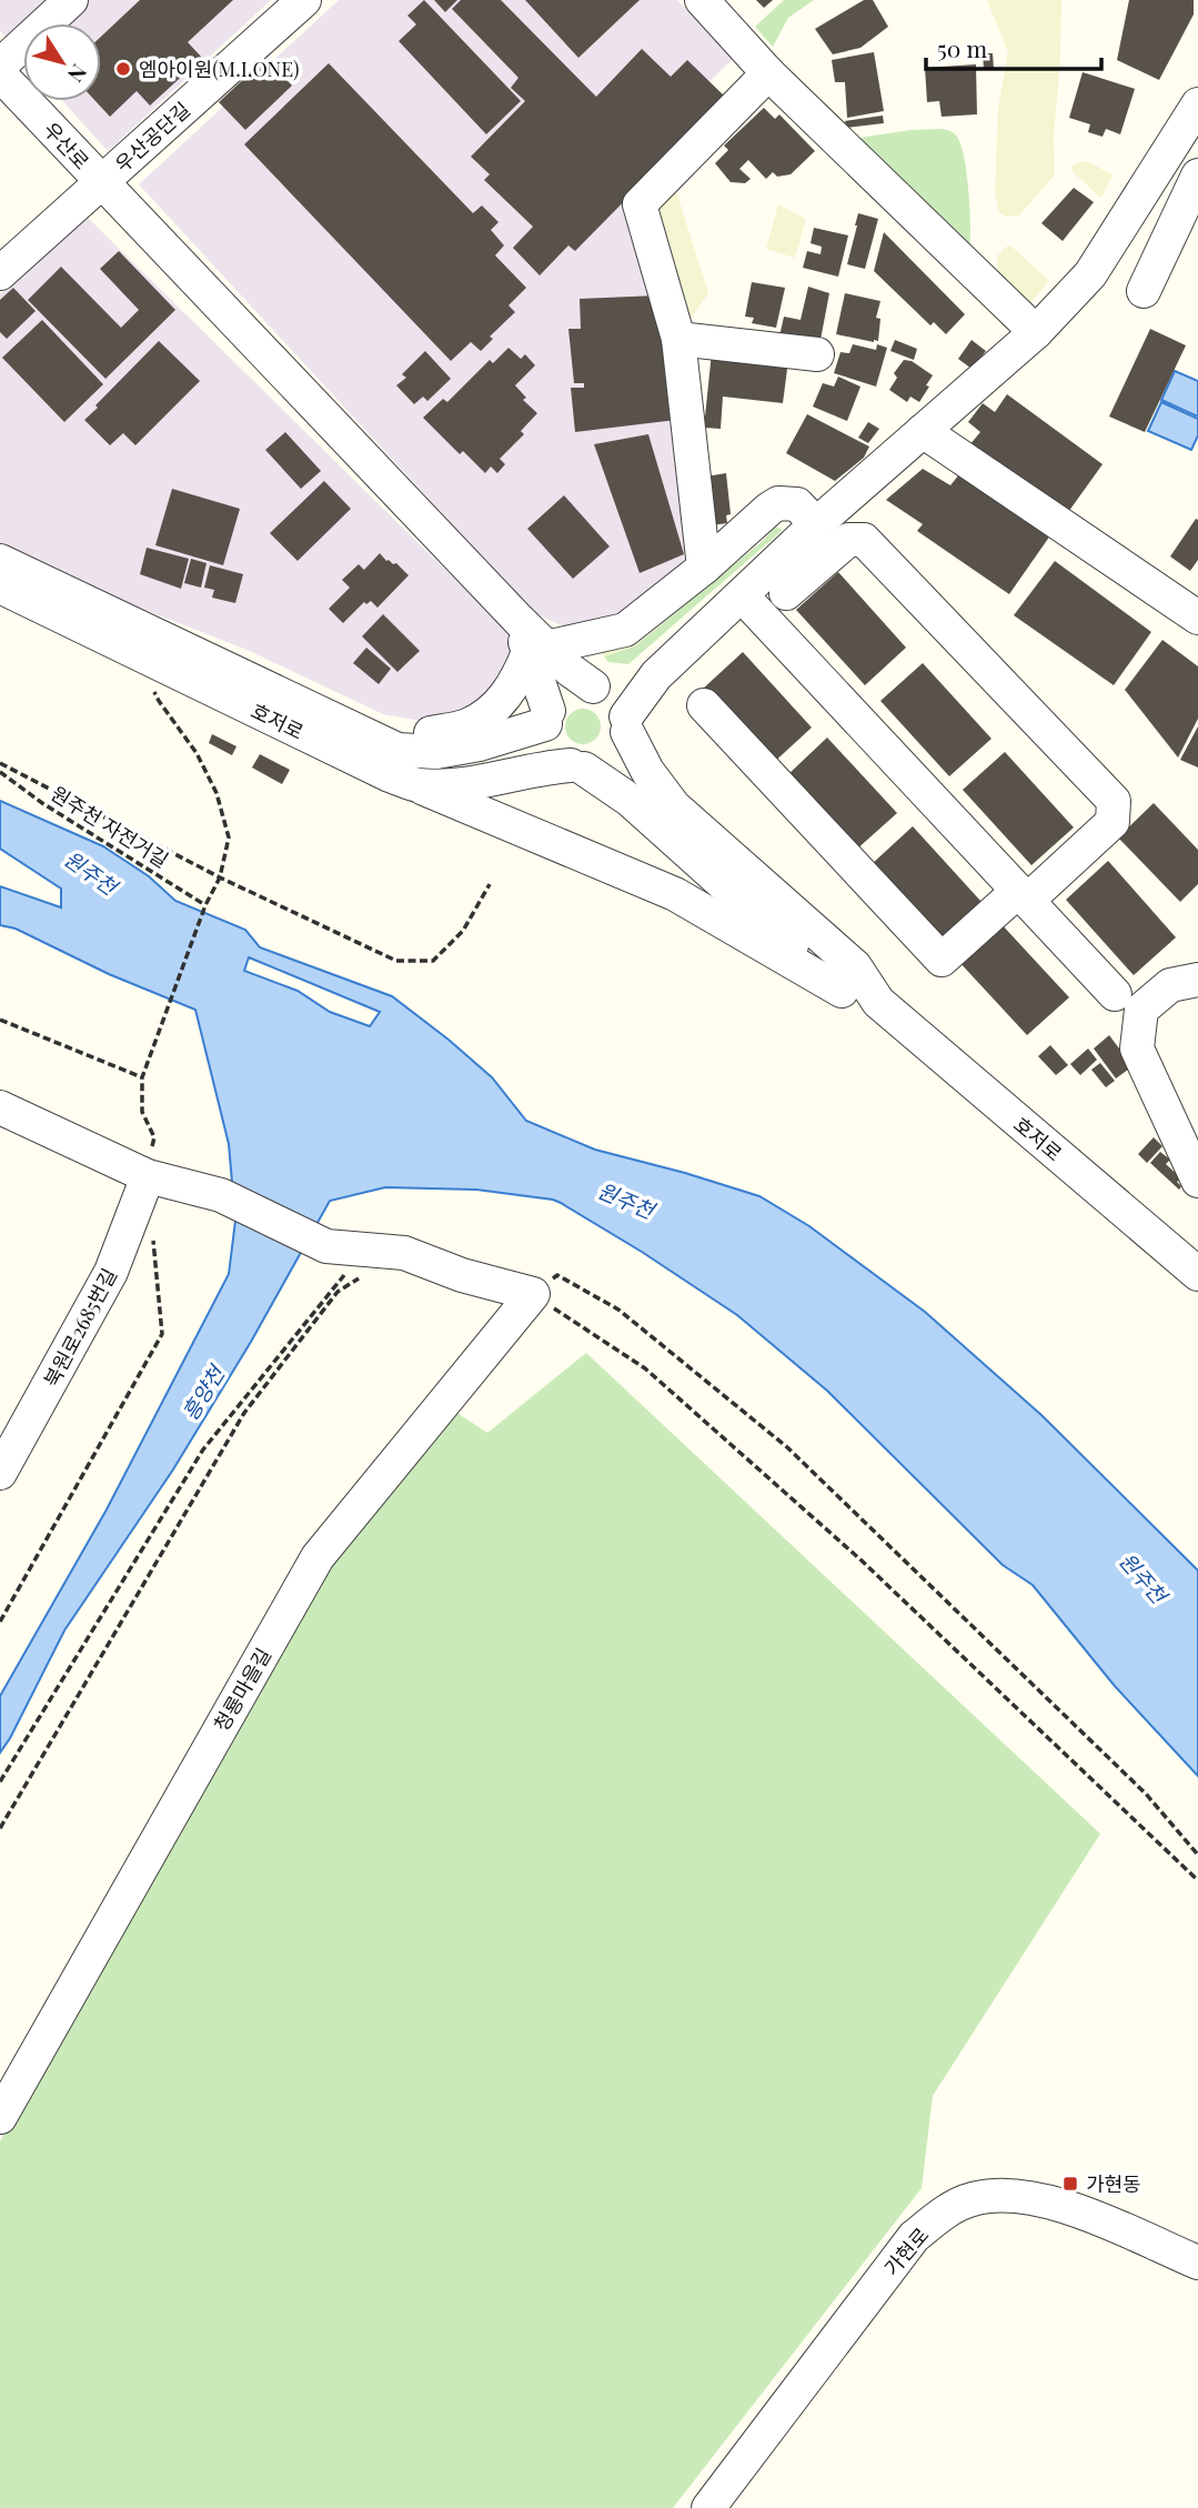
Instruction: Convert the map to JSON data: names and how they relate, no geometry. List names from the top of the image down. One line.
{"streets":{"street":["우산공단길","우산로","호저로","북원로2685번길","청룡마을길","가현로"],"path":["원주천 자전거길"]},"crossings":[["우산공단길","우산로"],["우산로","호저로"]],"water":["원주천","흥양천"],"places":{"other":["엠아이원(M.I.ONE)"],"transit":["가현동"]},"scale_bar":"50 m","north":"bottom right"}
